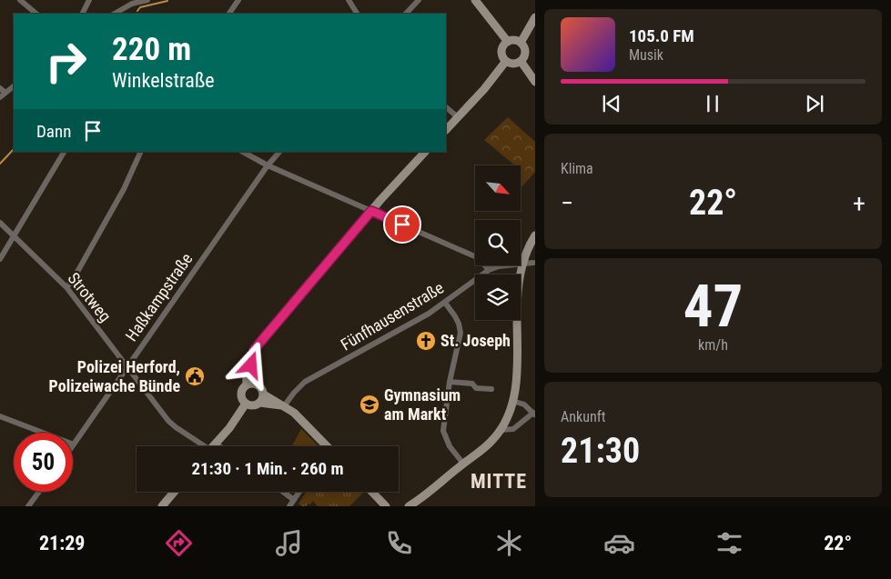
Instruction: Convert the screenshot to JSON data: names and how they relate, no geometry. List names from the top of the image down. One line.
{"streets":{"street":["Strotweg","Haßkampstraße","Fünfhausenstraße"]},"crossings":[["Strotweg","Haßkampstraße"]],"districts":["MITTE"],"places":{"church":["St. Joseph"],"public building":["Polizei Herford, Polizeiwache Bünde"],"school or university":["Gymnasium am Markt"]},"north":"bottom right","page":{"turn":["220 m","Winkelstraße"],"song":["105.0 FM","Musik"],"then":"Dann","tile":["Klima",["47","km/h"],["Ankunft","21:30"]],"heat":["−","22°","+"],"limit":"50","trip":"21:30 · 1 Min. · 260 m","tabs":["21:29","22°"]}}
